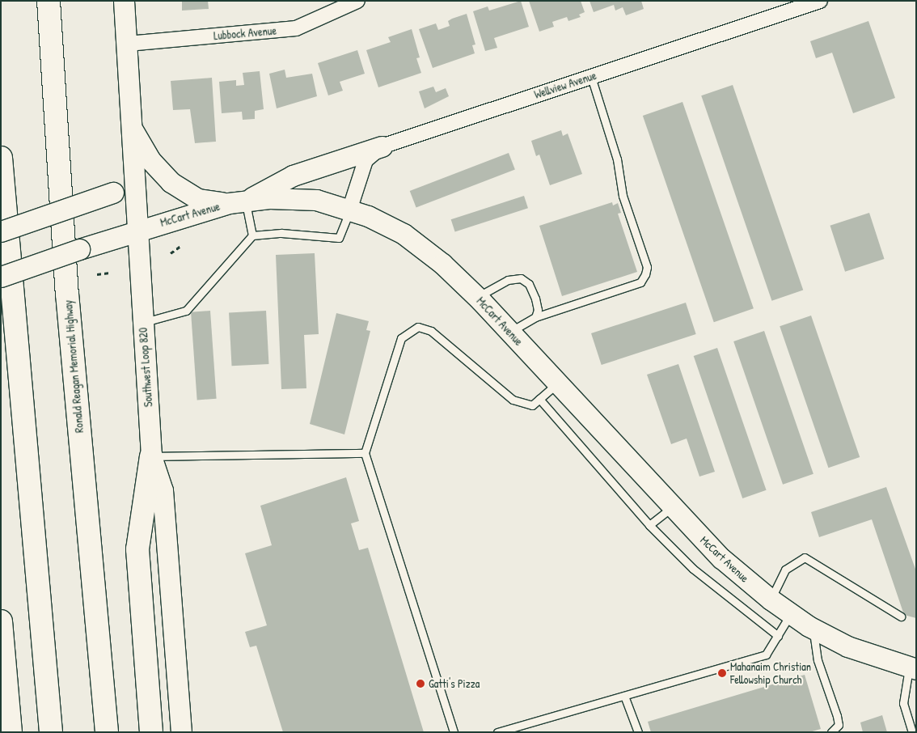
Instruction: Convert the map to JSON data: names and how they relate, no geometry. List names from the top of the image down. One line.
{"streets":{"highway":["Ronald Reagan Memorial Highway"],"main road":["McCart Avenue","Southwest Loop 820"],"street":["Lubbock Avenue","Wellview Avenue"]},"crossings":[["Lubbock Avenue","Southwest Loop 820"],["Wellview Avenue","McCart Avenue"],["McCart Avenue","Southwest Loop 820"]],"places":["Mahanaim Christian Fellowship Church","Gatti's Pizza"]}
